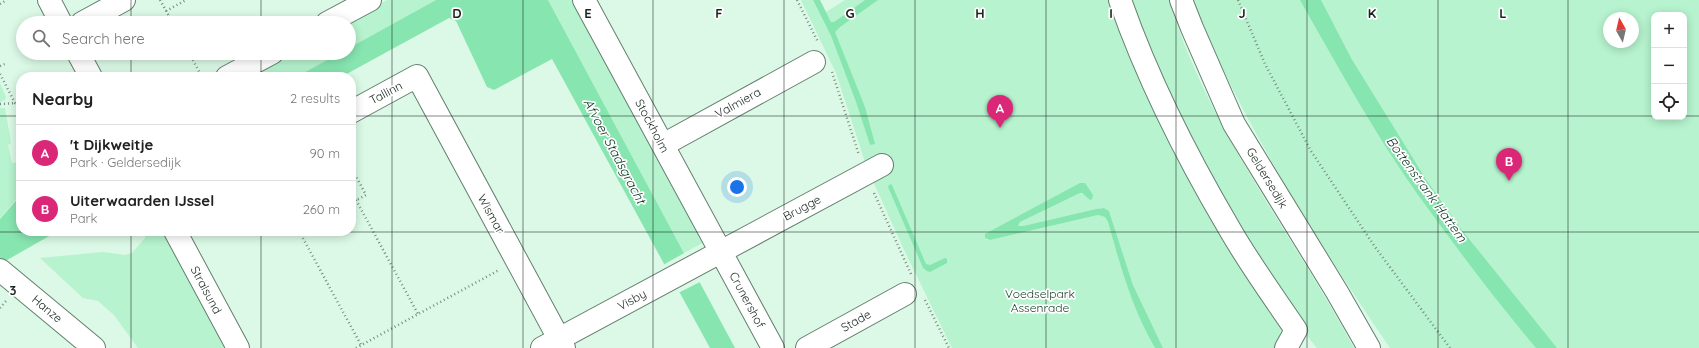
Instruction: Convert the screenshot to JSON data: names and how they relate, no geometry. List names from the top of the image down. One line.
{"streets":{"street":["Tallinn","Valmiera","Stockholm","Geldersedijk","Brugge","Wismar","Stralsund","Visby","Crunershof","Hanze","Stade"]},"crossings":[["Tallinn","Wismar"],["Valmiera","Stockholm"],["Stockholm","Brugge"],["Stockholm","Visby"],["Stockholm","Crunershof"],["Brugge","Visby"],["Brugge","Crunershof"],["Wismar","Visby"],["Visby","Crunershof"]],"water":["Afvoer Stadsgracht","Bottenstrank Hattem"],"parks":["Voedselpark Assenrade"],"north":"top","page":{"map_buttons":["+","−"],"search":"Search here","heading":["Nearby","2 results"],"pins":["A","B"],"list":[{"mark":"A","name":"'t Dijkweitje","note":"Park · Geldersedijk","value":"90 m"},{"mark":"B","name":"Uiterwaarden IJssel","note":"Park","value":"260 m"}]},"grid":{"columns":["D","E","F","G","H","I","J","K","L"],"rows":["3"]}}
